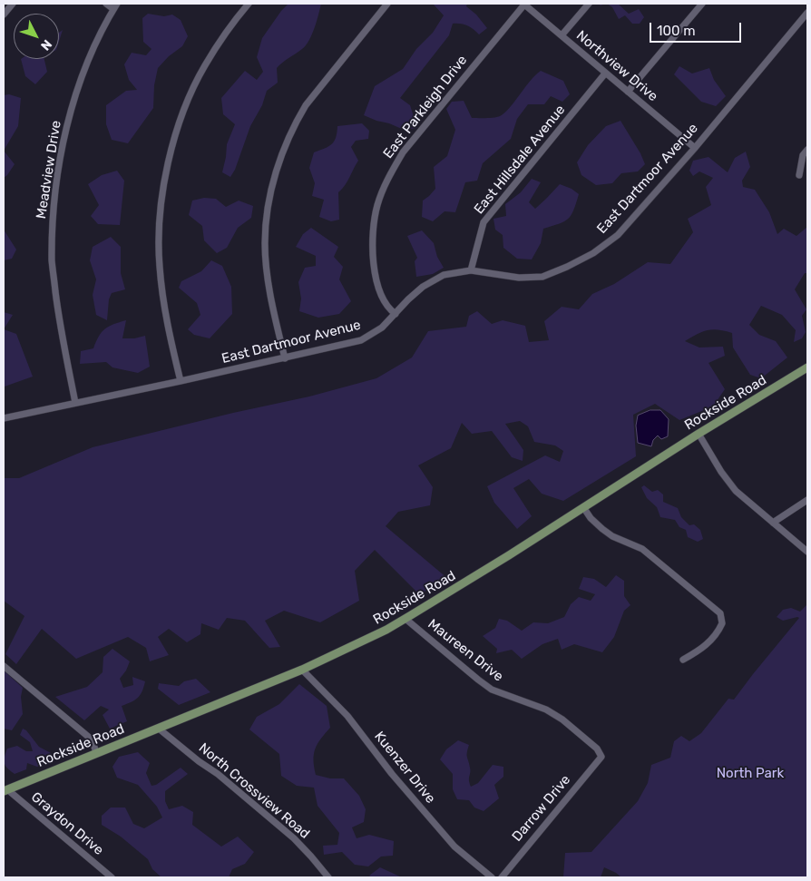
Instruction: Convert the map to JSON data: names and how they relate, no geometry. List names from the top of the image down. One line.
{"streets":{"main road":["Rockside Road"],"street":["Northview Drive","East Parkleigh Drive","East Hillsdale Avenue","Meadview Drive","East Dartmoor Avenue","Maureen Drive","Kuenzer Drive","North Crossview Road","Darrow Drive","Graydon Drive"]},"crossings":[["Northview Drive","East Parkleigh Drive"],["Northview Drive","East Hillsdale Avenue"],["Northview Drive","East Dartmoor Avenue"],["East Parkleigh Drive","East Dartmoor Avenue"],["East Hillsdale Avenue","East Dartmoor Avenue"],["Meadview Drive","East Dartmoor Avenue"],["Rockside Road","Maureen Drive"],["Rockside Road","Kuenzer Drive"],["Rockside Road","North Crossview Road"],["Rockside Road","Graydon Drive"],["Maureen Drive","Darrow Drive"]],"parks":["North Park"],"scale_bar":"100 m","north":"bottom right"}
